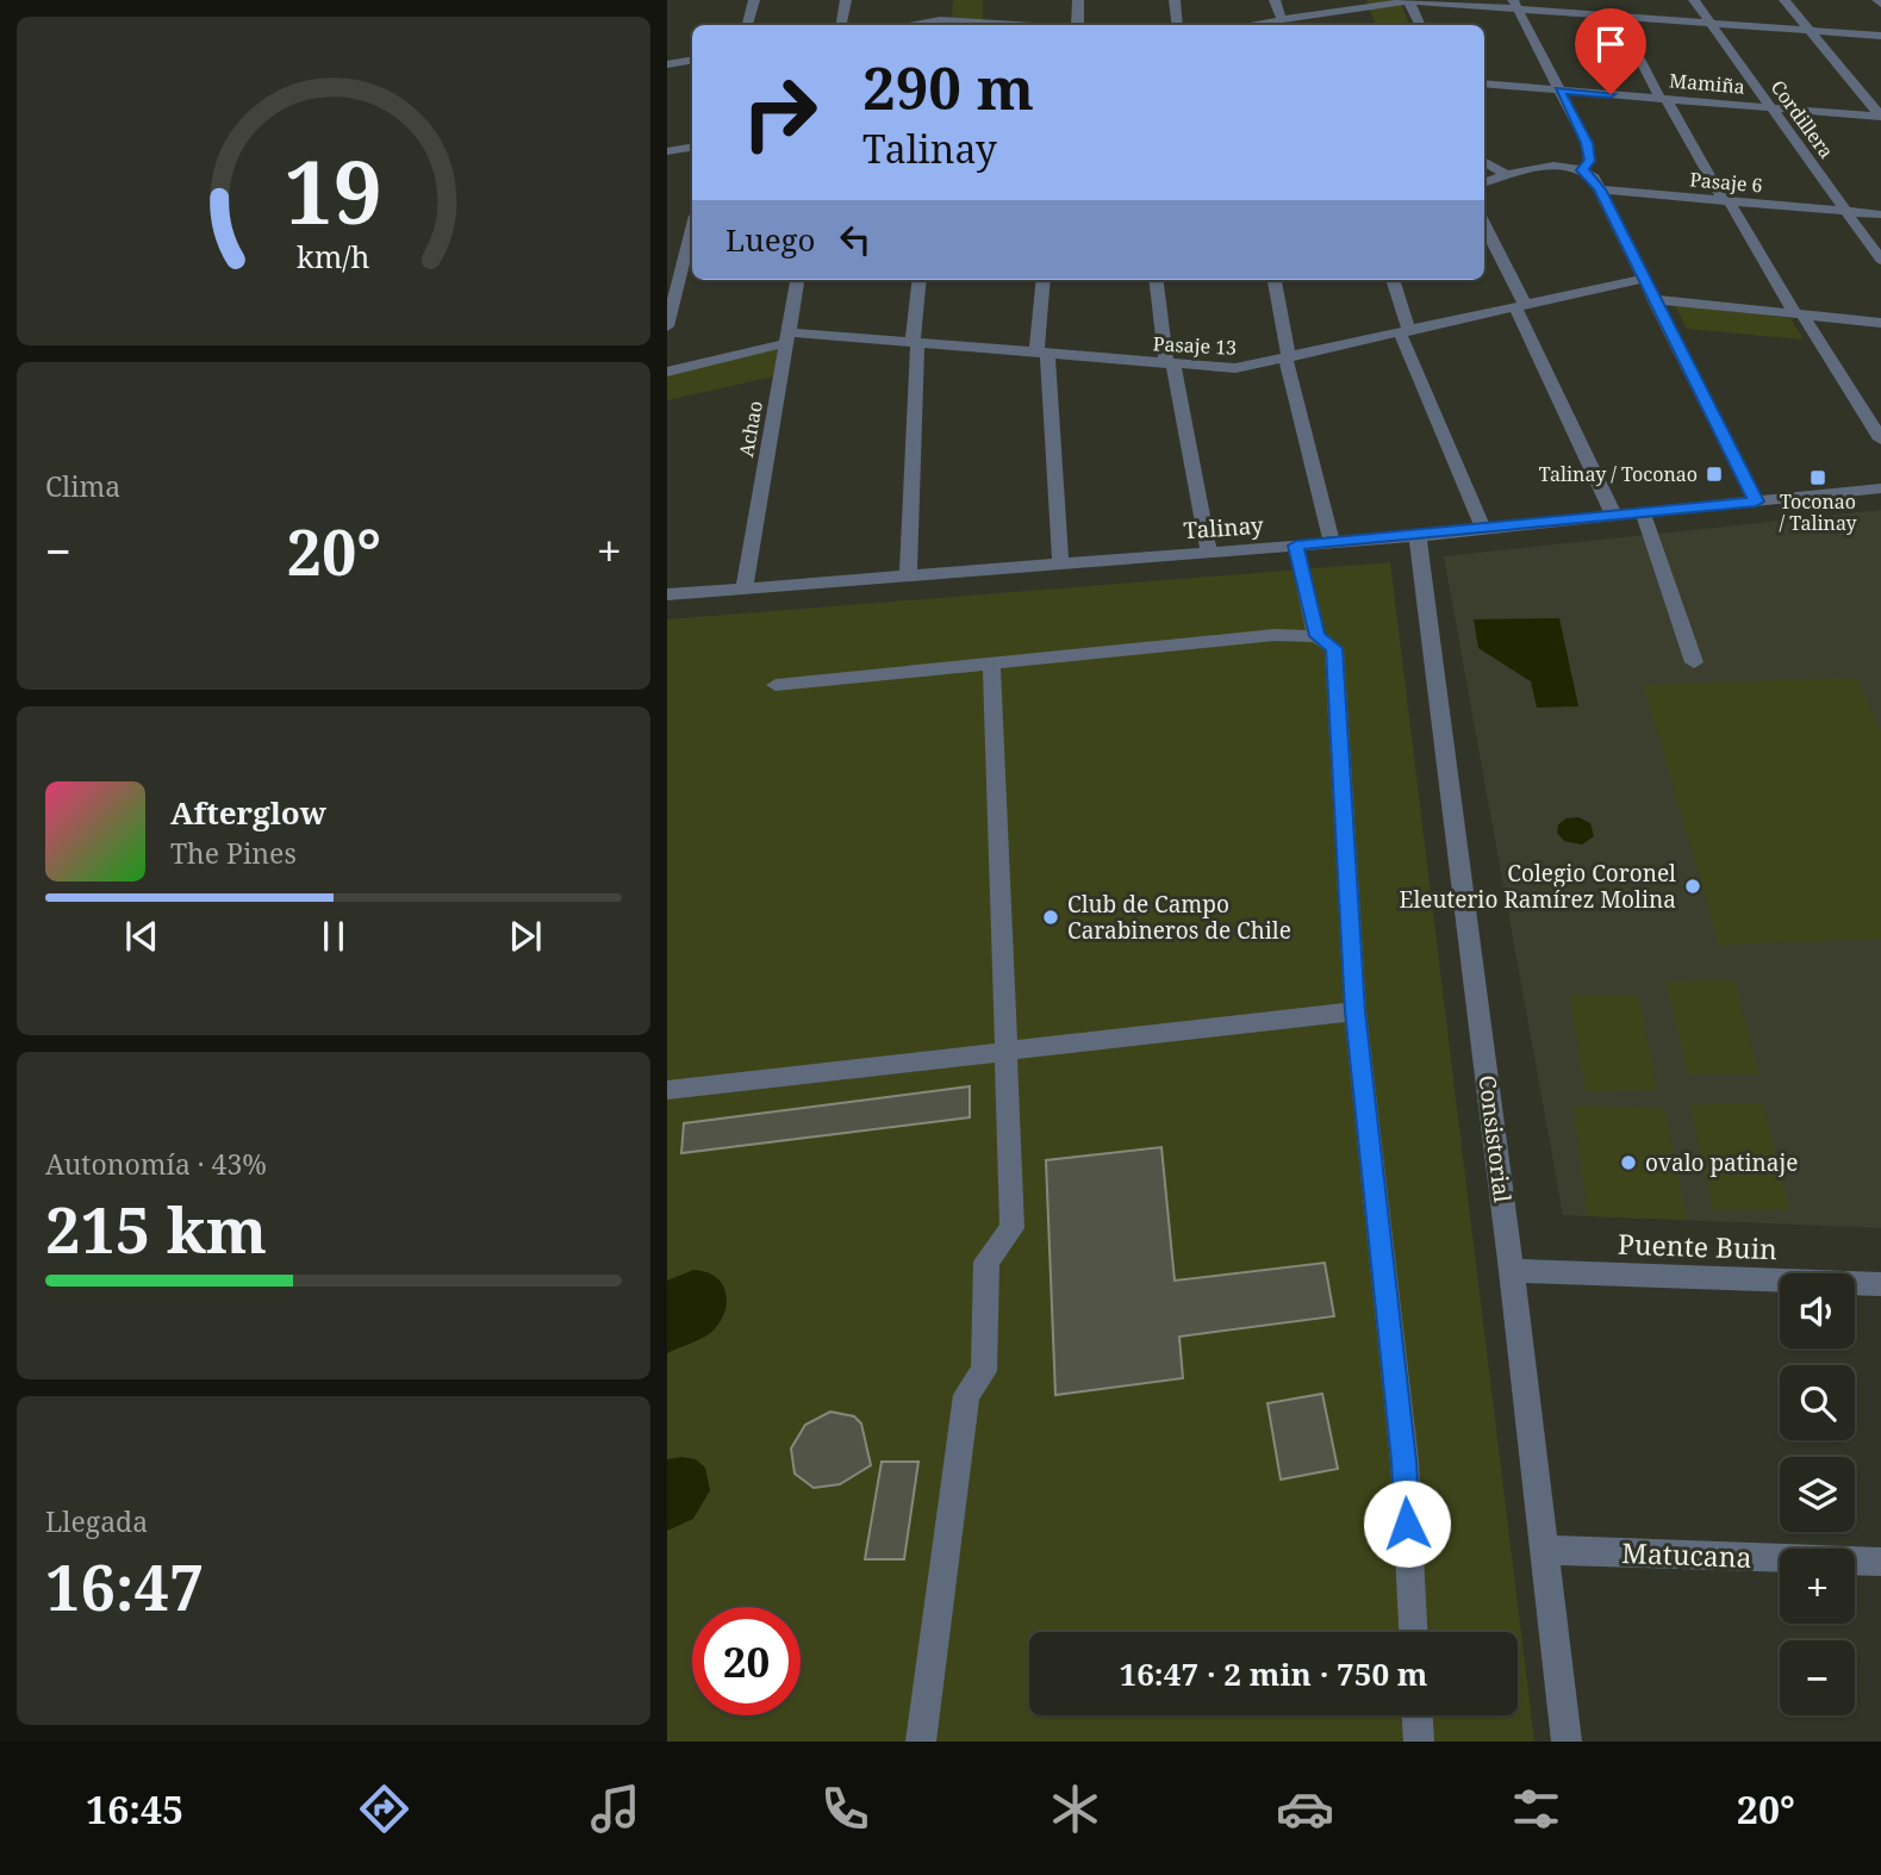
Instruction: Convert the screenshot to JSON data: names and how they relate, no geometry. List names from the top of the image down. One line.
{"streets":{"street":["Mamiña","Cordillera","Pasaje 6","Pasaje 13","Achao","Talinay","Consistorial","Puente Buin","Matucana"]},"crossings":[["Mamiña","Cordillera"],["Cordillera","Pasaje 6"],["Pasaje 13","Achao"],["Achao","Talinay"],["Talinay","Consistorial"],["Consistorial","Puente Buin"],["Consistorial","Matucana"]],"places":{"transit":["Talinay / Toconao","Toconao / Talinay"],"other":["Colegio Coronel Eleuterio Ramírez Molina","Club de Campo Carabineros de Chile","ovalo patinaje"]},"page":{"turn":["290 m","Talinay"],"then":"Luego","tile":["Clima",["Autonomía · 43%","215 km"],["Llegada","16:47"]],"heat":["−","20°","+"],"song":["Afterglow","The Pines"],"map_buttons":["+","−"],"limit":"20","trip":"16:47 · 2 min · 750 m","tabs":["16:45","20°"],"gauge":["19","km/h"]}}
